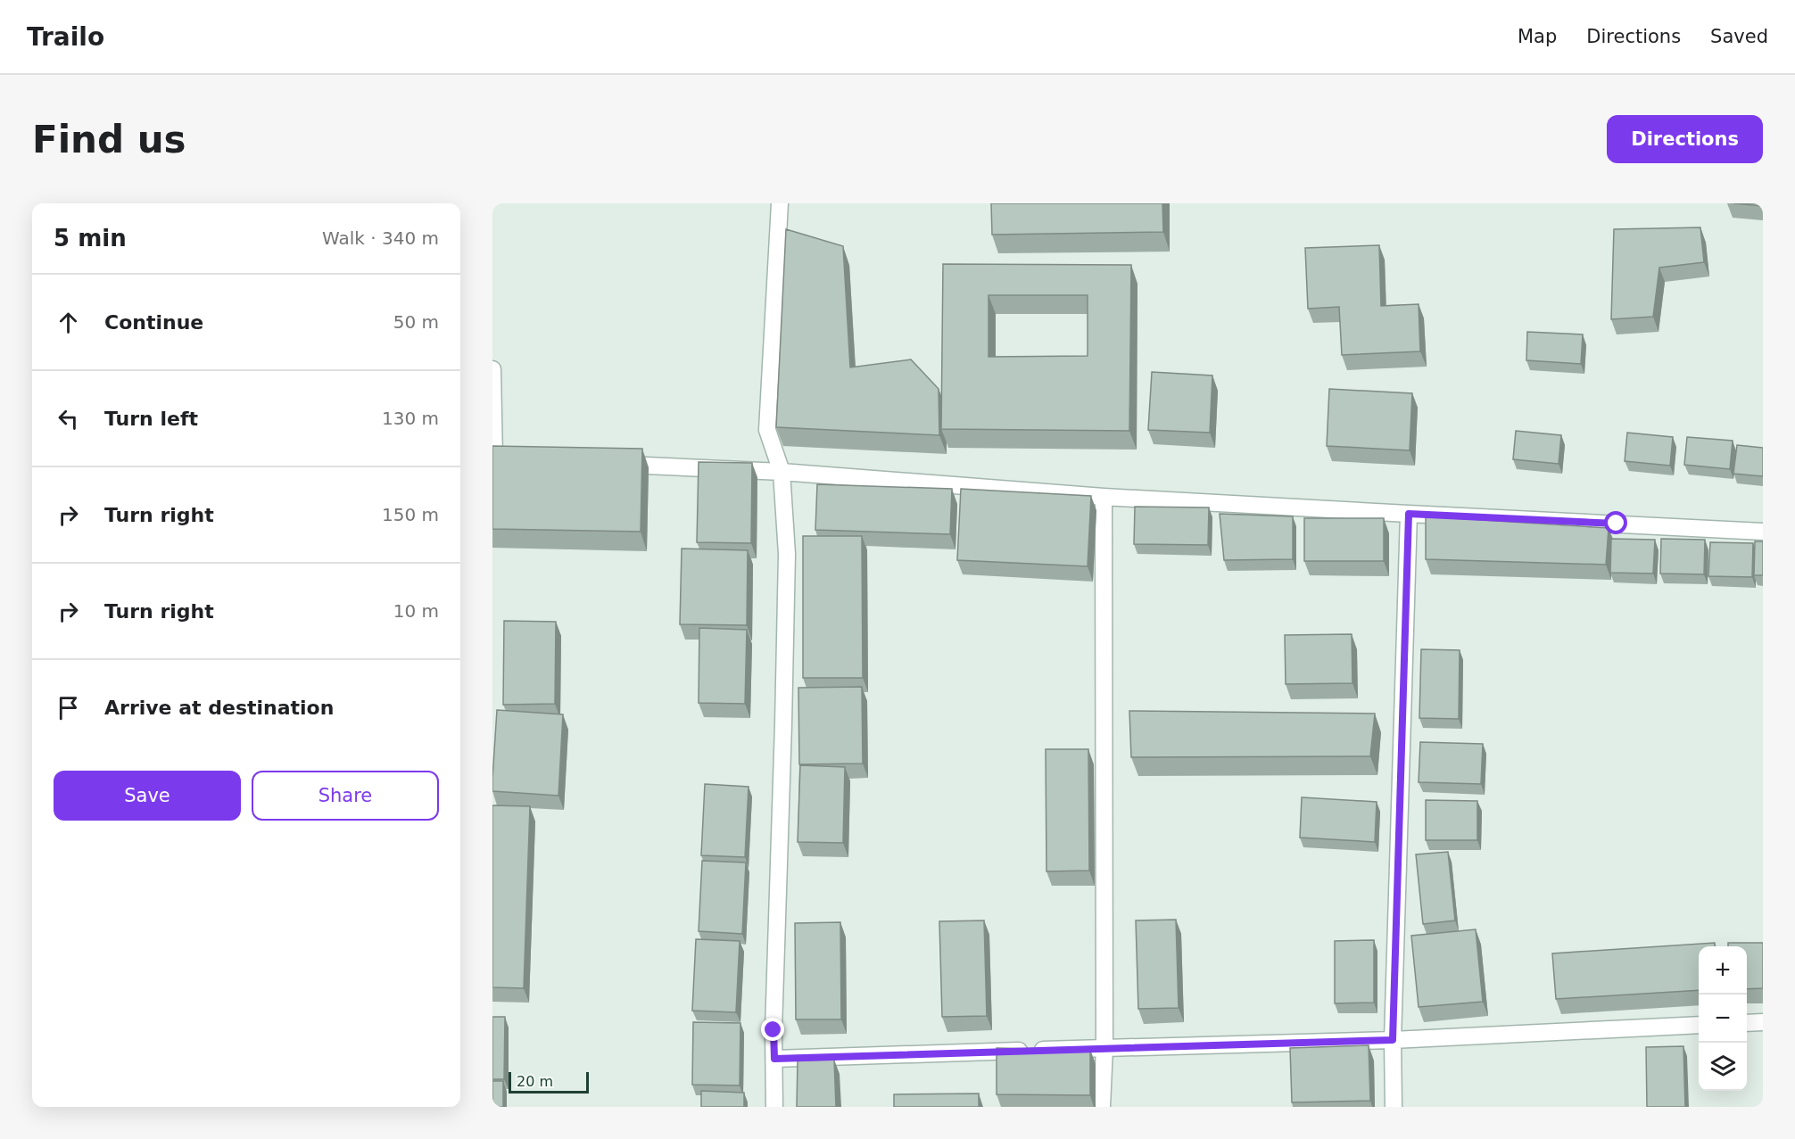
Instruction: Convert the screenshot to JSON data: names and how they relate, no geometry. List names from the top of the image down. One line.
{"scale_bar":"20 m","page":{"header":"Trailo","nav":["Map","Directions","Saved"],"buttons":["Directions",["Save","Share"]],"title":"Find us","heading":["5 min","Walk · 340 m"],"list":[["Continue","50 m"],["Turn left","130 m"],["Turn right","150 m"],["Turn right","10 m"],"Arrive at destination"],"map_buttons":["+","−"],"scale":"20 m"}}
